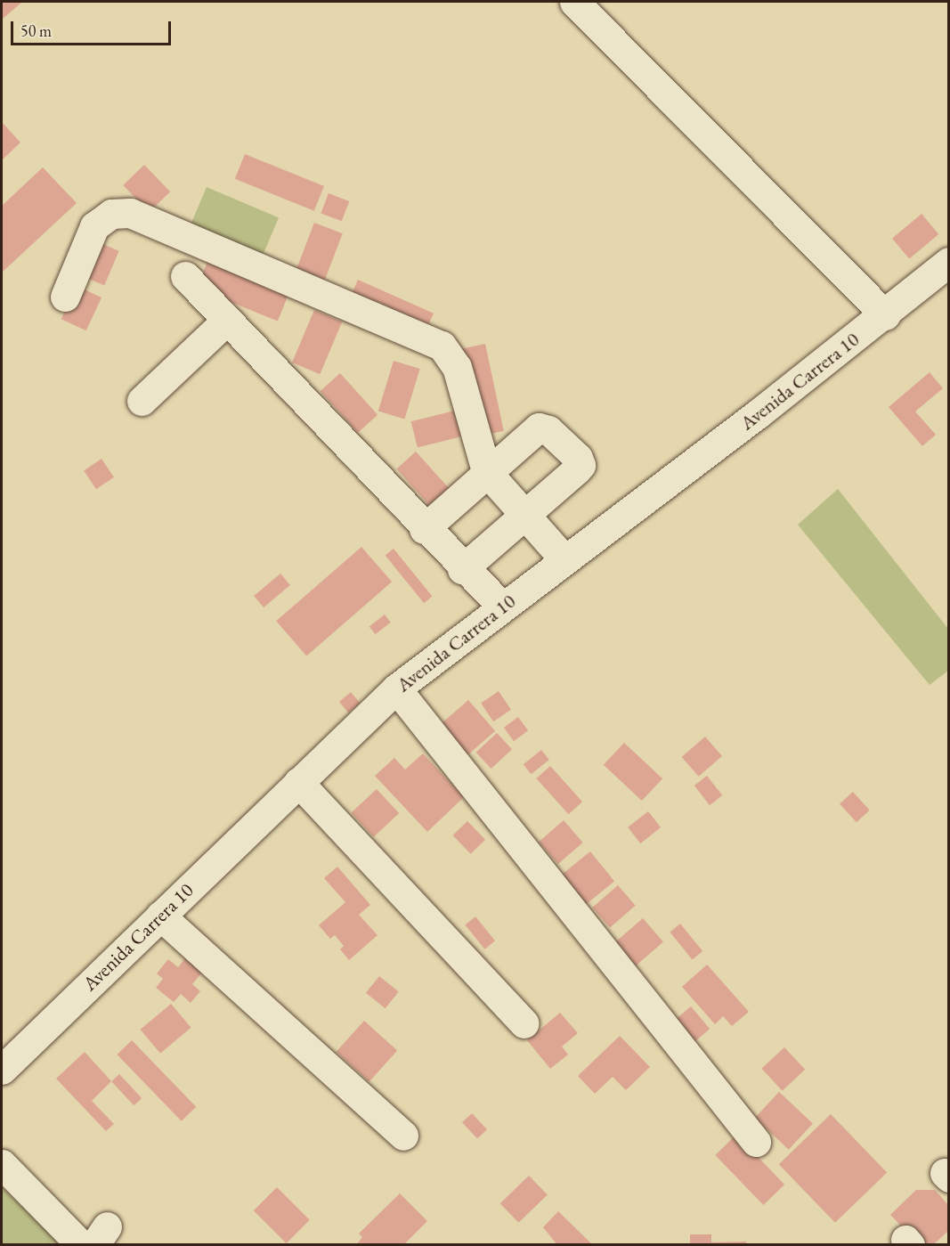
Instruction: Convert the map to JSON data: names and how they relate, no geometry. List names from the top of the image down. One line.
{"streets":{"street":["Avenida Carrera 10"]},"scale_bar":"50 m"}
